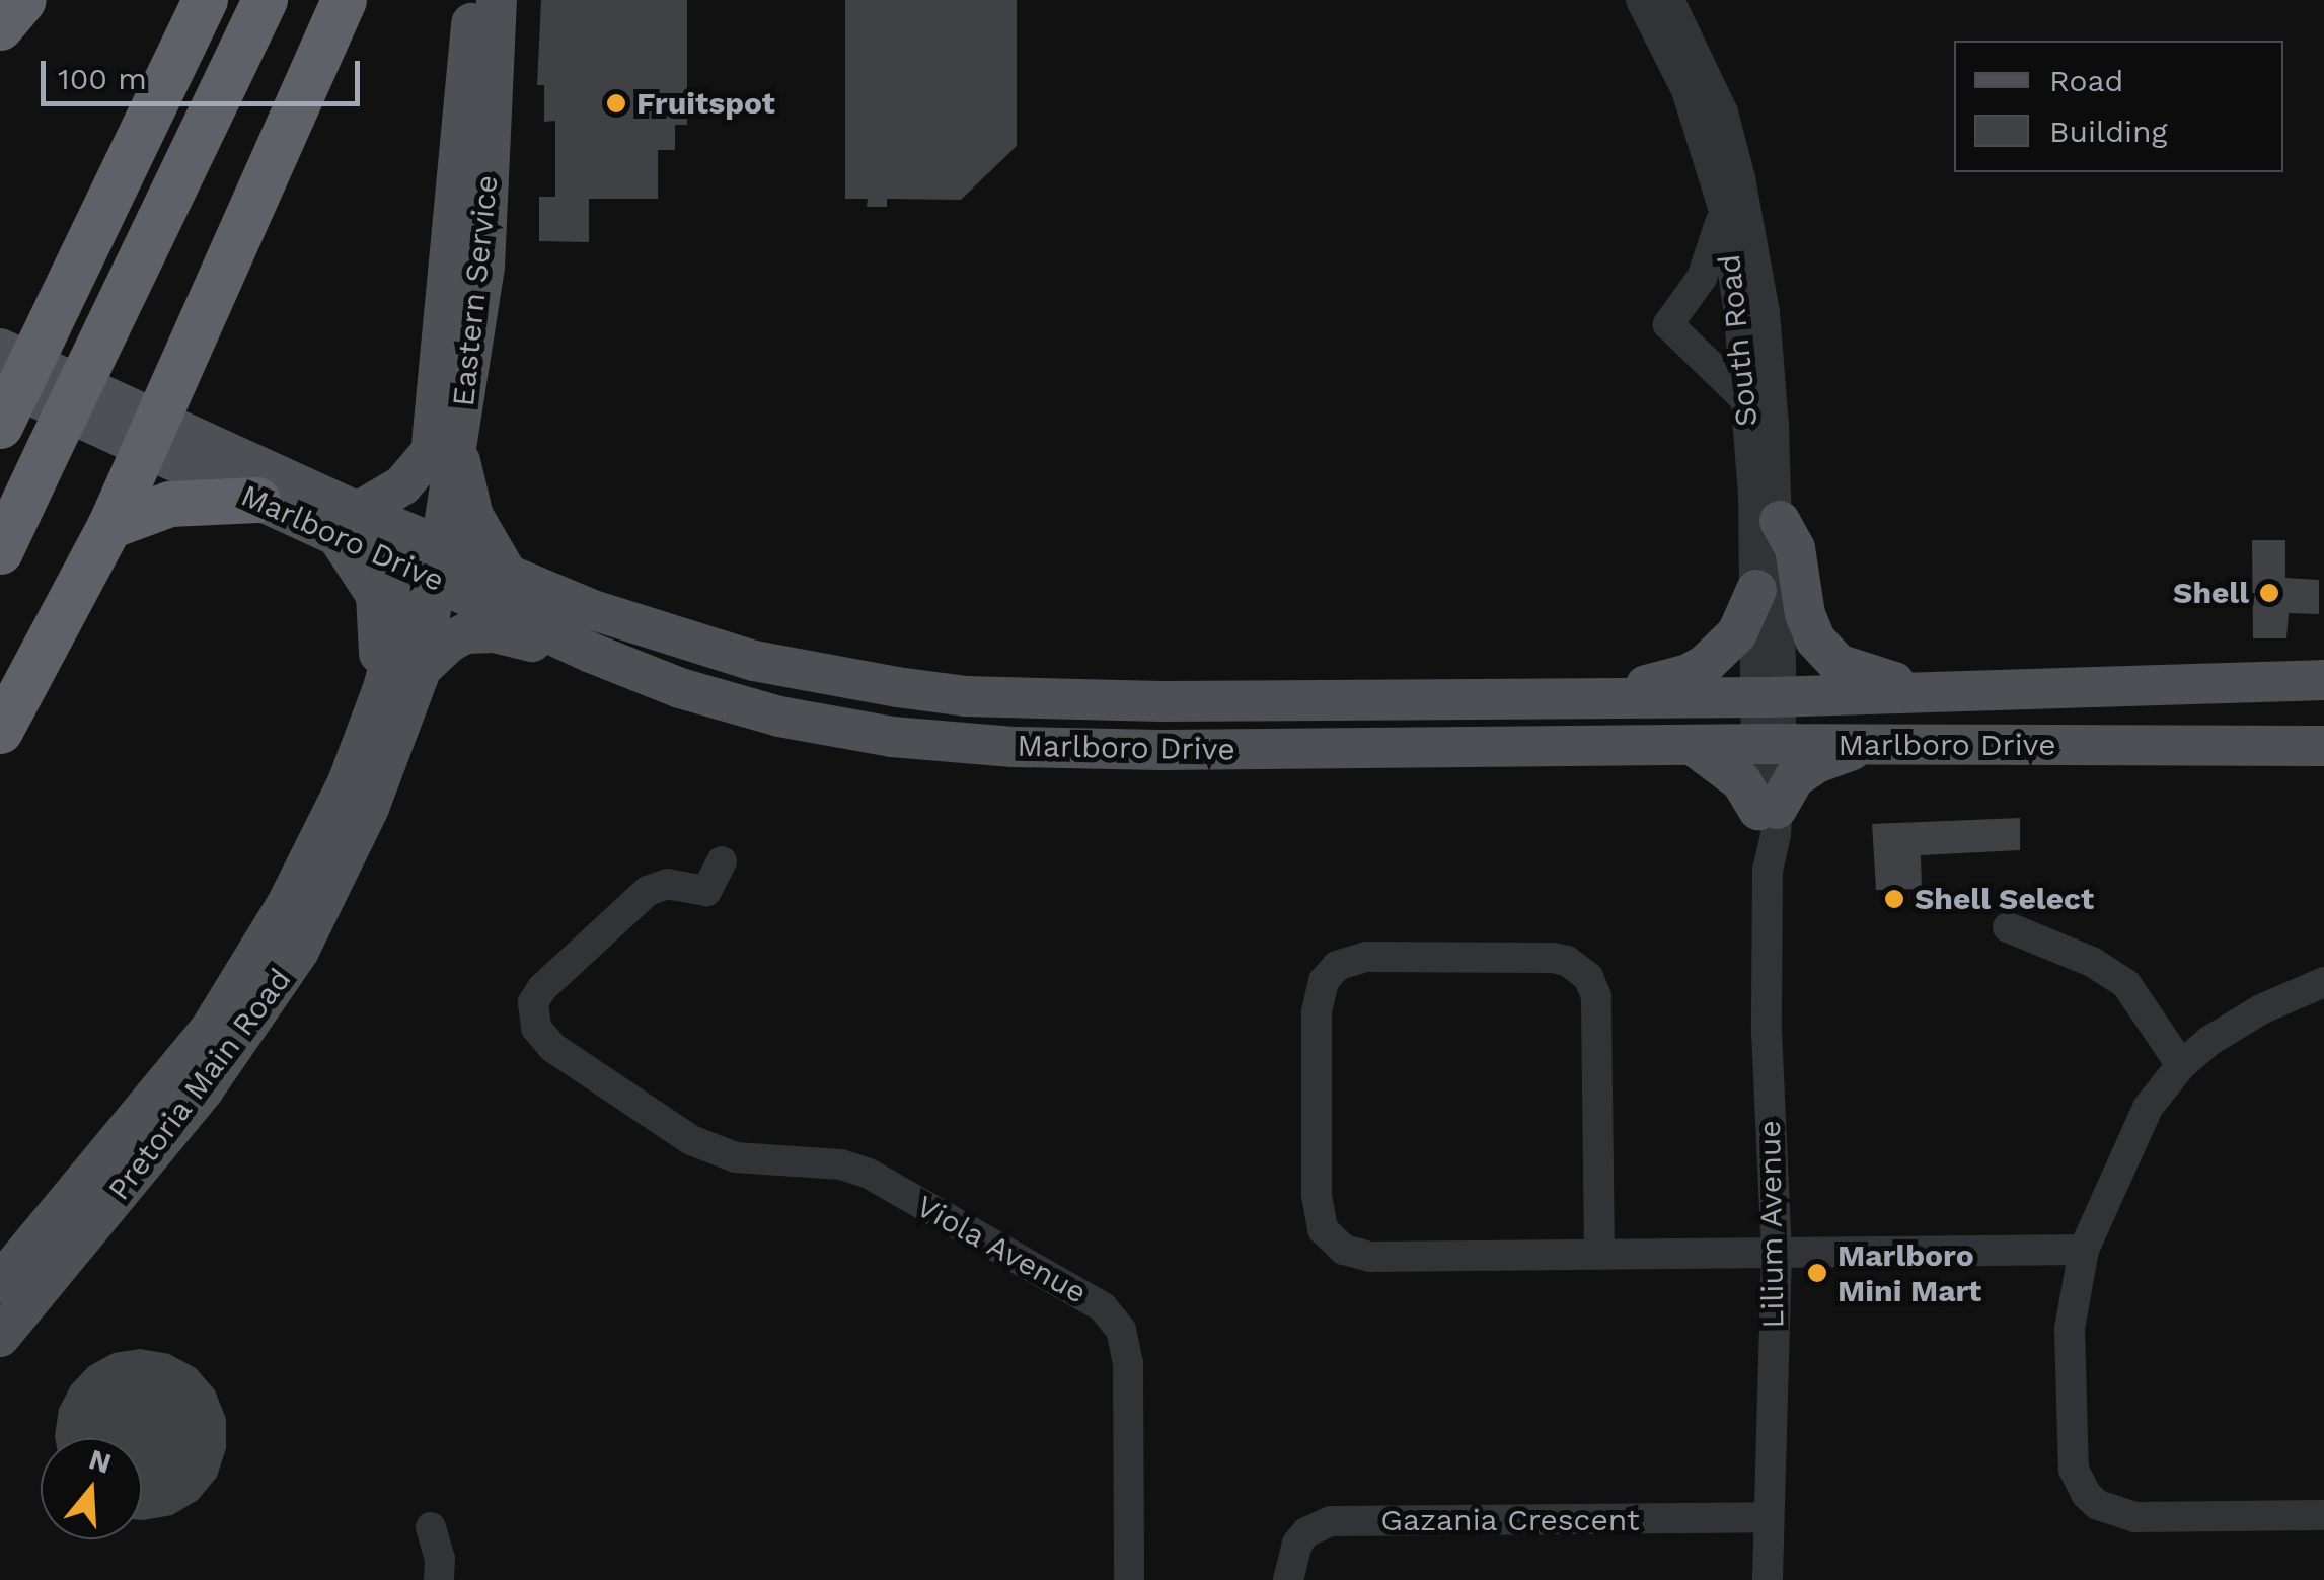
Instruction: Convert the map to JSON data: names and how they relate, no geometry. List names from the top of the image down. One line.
{"streets":{"main road":["Eastern Service","Marlboro Drive","Pretoria Main Road"],"street":["South Road","Lilium Avenue","Viola Avenue","Gazania Crescent"]},"crossings":[["Eastern Service","Marlboro Drive"],["Eastern Service","Pretoria Main Road"],["South Road","Marlboro Drive"],["South Road","Lilium Avenue"],["Marlboro Drive","Pretoria Main Road"],["Marlboro Drive","Lilium Avenue"],["Lilium Avenue","Gazania Crescent"]],"places":["Fruitspot","Shell","Shell Select","Marlboro Mini Mart"],"legend":["Road","Building"],"scale_bar":"100 m","north":"top"}
